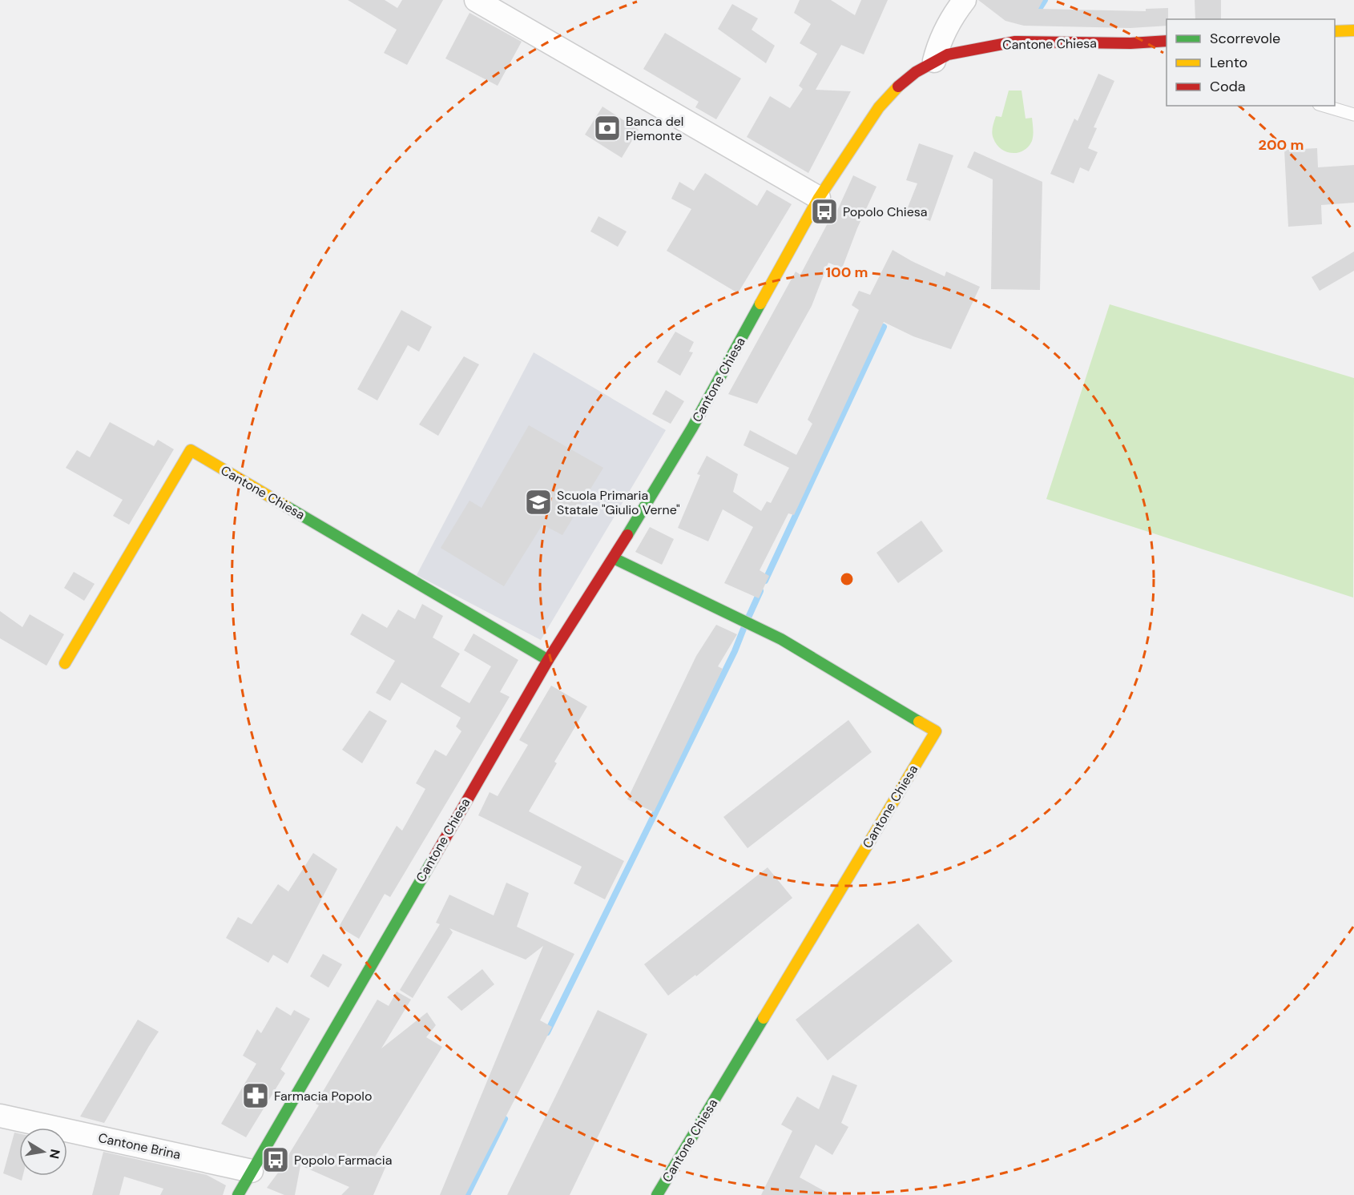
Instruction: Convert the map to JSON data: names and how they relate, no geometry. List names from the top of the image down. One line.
{"streets":{"street":["Cantone Chiesa","Cantone Brina"]},"crossings":[["Cantone Chiesa","Cantone Brina"]],"places":{"bank":["Banca del Piemonte"],"bus stop":["Popolo Chiesa","Popolo Farmacia"],"school or university":["Scuola Primaria Statale \"Giulio Verne\""],"pharmacy":["Farmacia Popolo"]},"legend":["Scorrevole","Lento","Coda"],"north":"right","rings":["200 m","100 m"]}
